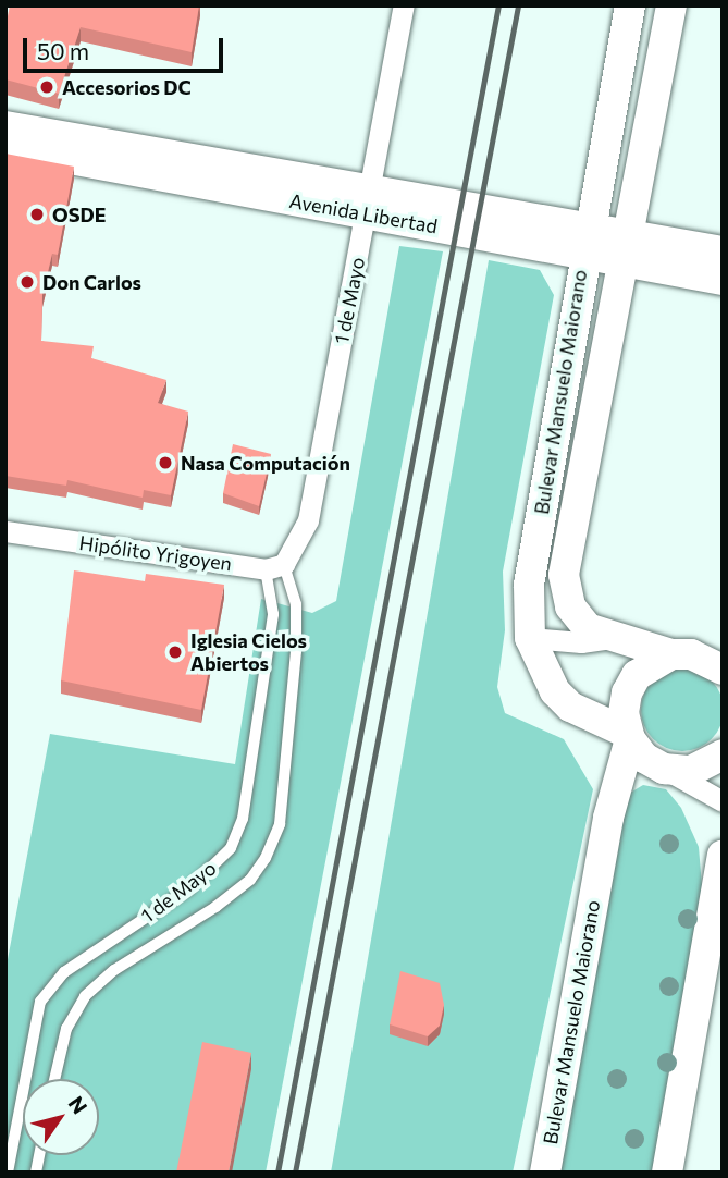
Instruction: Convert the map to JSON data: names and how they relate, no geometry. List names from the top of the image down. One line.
{"streets":{"main road":["Avenida Libertad","Bulevar Mansuelo Maiorano"],"street":["1 de Mayo","Hipólito Yrigoyen"]},"crossings":[["Avenida Libertad","1 de Mayo"],["Avenida Libertad","Bulevar Mansuelo Maiorano"],["1 de Mayo","Hipólito Yrigoyen"]],"places":["Accesorios DC","OSDE","Don Carlos","Nasa Computación","Iglesia Cielos Abiertos"],"scale_bar":"50 m","north":"top right"}
